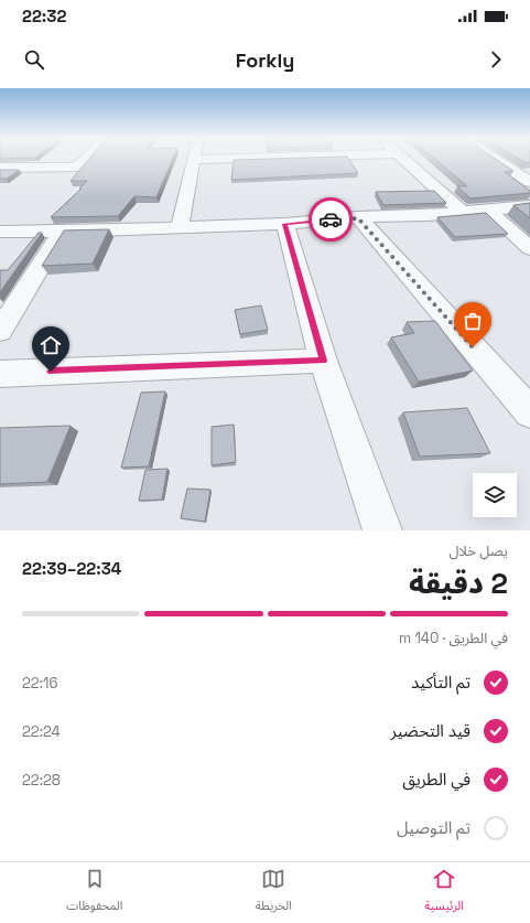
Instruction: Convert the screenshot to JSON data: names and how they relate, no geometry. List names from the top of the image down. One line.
{"page":{"status":"22:32","header":"Forkly","heading":["2 دقيقة","يصل خلال","22:34–22:39"],"bar":"في الطريق · 140 m","list":[["تم التأكيد","22:16"],["قيد التحضير","22:24"],["في الطريق","22:28"],"تم التوصيل"],"tabs":["الرئيسية","الخريطة","المحفوظات"]}}
